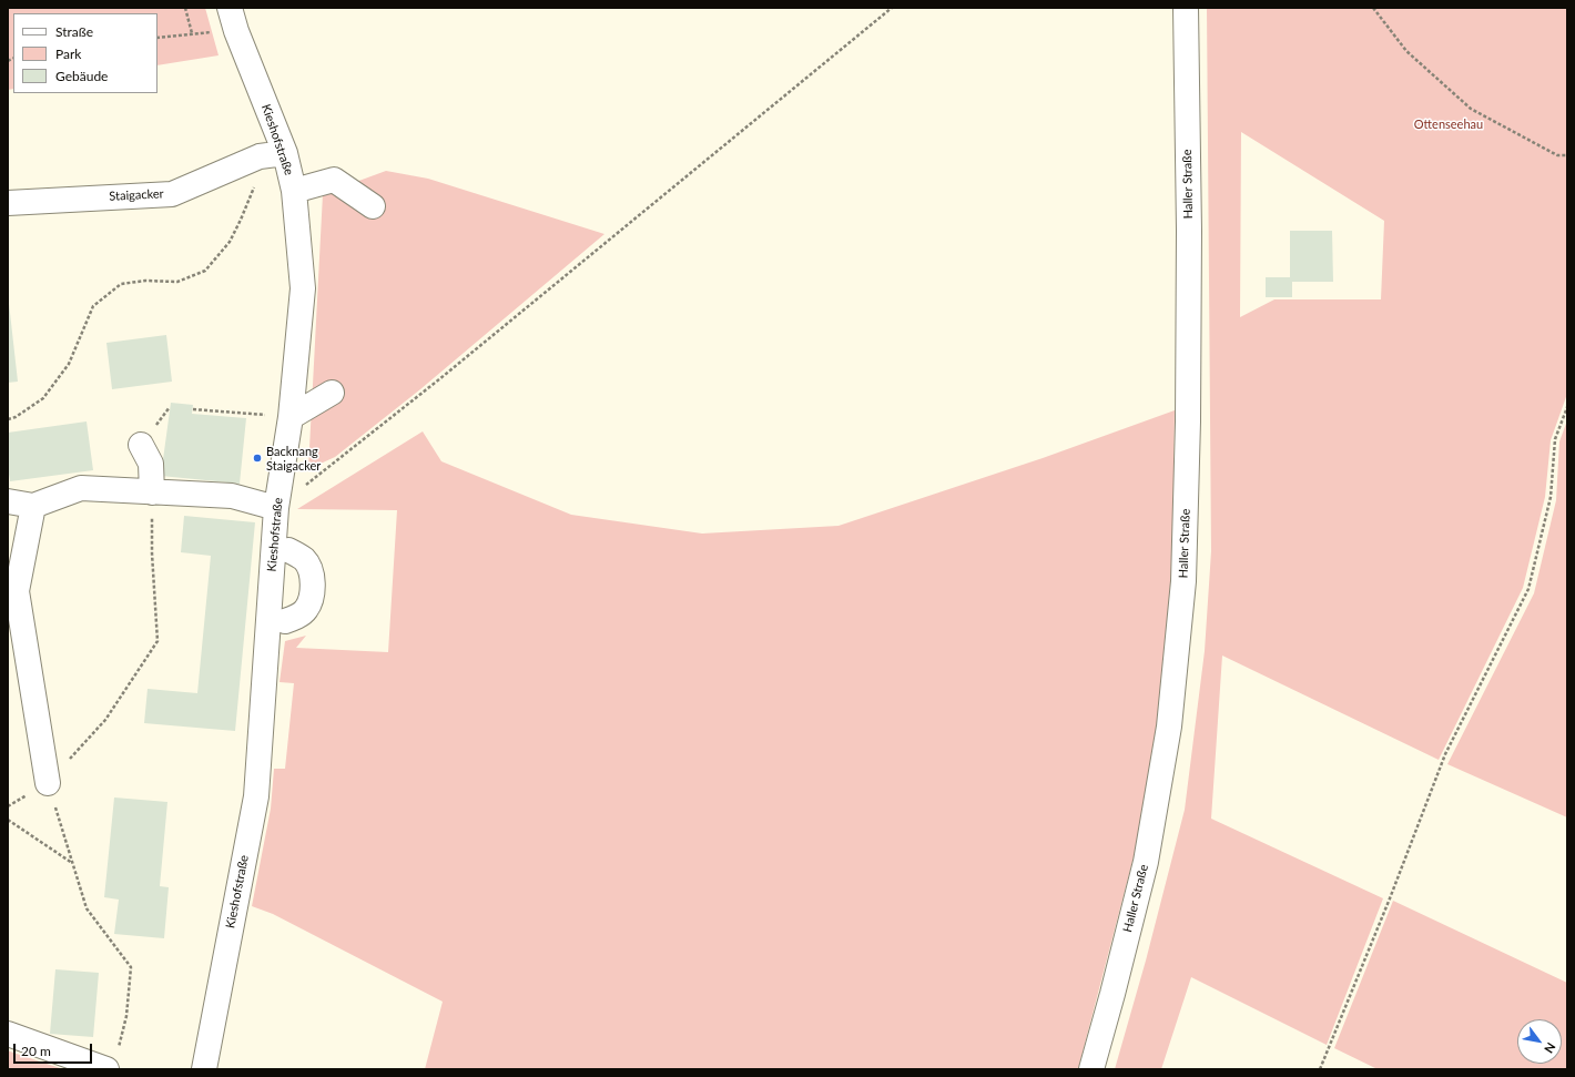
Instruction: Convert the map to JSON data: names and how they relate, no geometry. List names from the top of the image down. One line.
{"streets":{"street":["Kieshofstraße","Haller Straße","Staigacker"]},"crossings":[["Kieshofstraße","Staigacker"]],"parks":["Ottenseehau"],"places":["Backnang Staigacker"],"legend":["Straße","Park","Gebäude"],"scale_bar":"20 m","north":"bottom right"}
